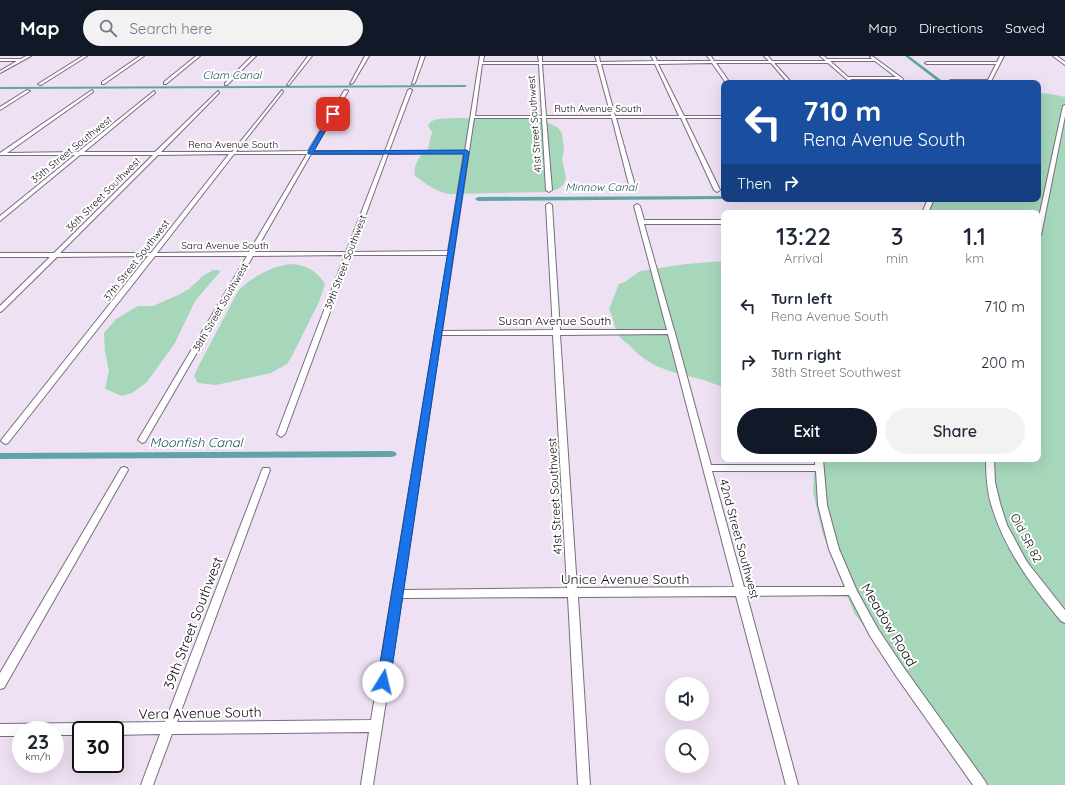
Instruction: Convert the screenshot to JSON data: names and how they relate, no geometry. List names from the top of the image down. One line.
{"streets":{"street":["Ruth Avenue South","41st Street Southwest","Rena Avenue South","35th Street Southwest","36th Street Southwest","Sara Avenue South","37th Street Southwest","39th Street Southwest","38th Street Southwest","Susan Avenue South","Old SR 82","42nd Street Southwest","Unice Avenue South","Meadow Road","Vera Avenue South"]},"crossings":[["Ruth Avenue South","41st Street Southwest"],["41st Street Southwest","Susan Avenue South"],["41st Street Southwest","Unice Avenue South"],["Rena Avenue South","35th Street Southwest"],["Rena Avenue South","36th Street Southwest"],["Rena Avenue South","37th Street Southwest"],["Rena Avenue South","39th Street Southwest"],["Rena Avenue South","38th Street Southwest"],["36th Street Southwest","Sara Avenue South"],["Sara Avenue South","37th Street Southwest"],["Sara Avenue South","39th Street Southwest"],["Sara Avenue South","38th Street Southwest"],["39th Street Southwest","Vera Avenue South"],["Susan Avenue South","42nd Street Southwest"],["42nd Street Southwest","Unice Avenue South"],["Unice Avenue South","Meadow Road"]],"water":["Clam Canal","Minnow Canal","Moonfish Canal"],"page":{"header":"Map","search":"Search here","nav":["Map","Directions","Saved"],"turn":["710 m","Rena Avenue South"],"then":"Then","eta":["13:22","Arrival","3","min","1.1","km"],"list":[{"name":"Turn left","note":"Rena Avenue South","value":"710 m"},{"name":"Turn right","note":"38th Street Southwest","value":"200 m"}],"buttons":["Exit","Share"],"speed":"23 km/h","limit":"30"}}
